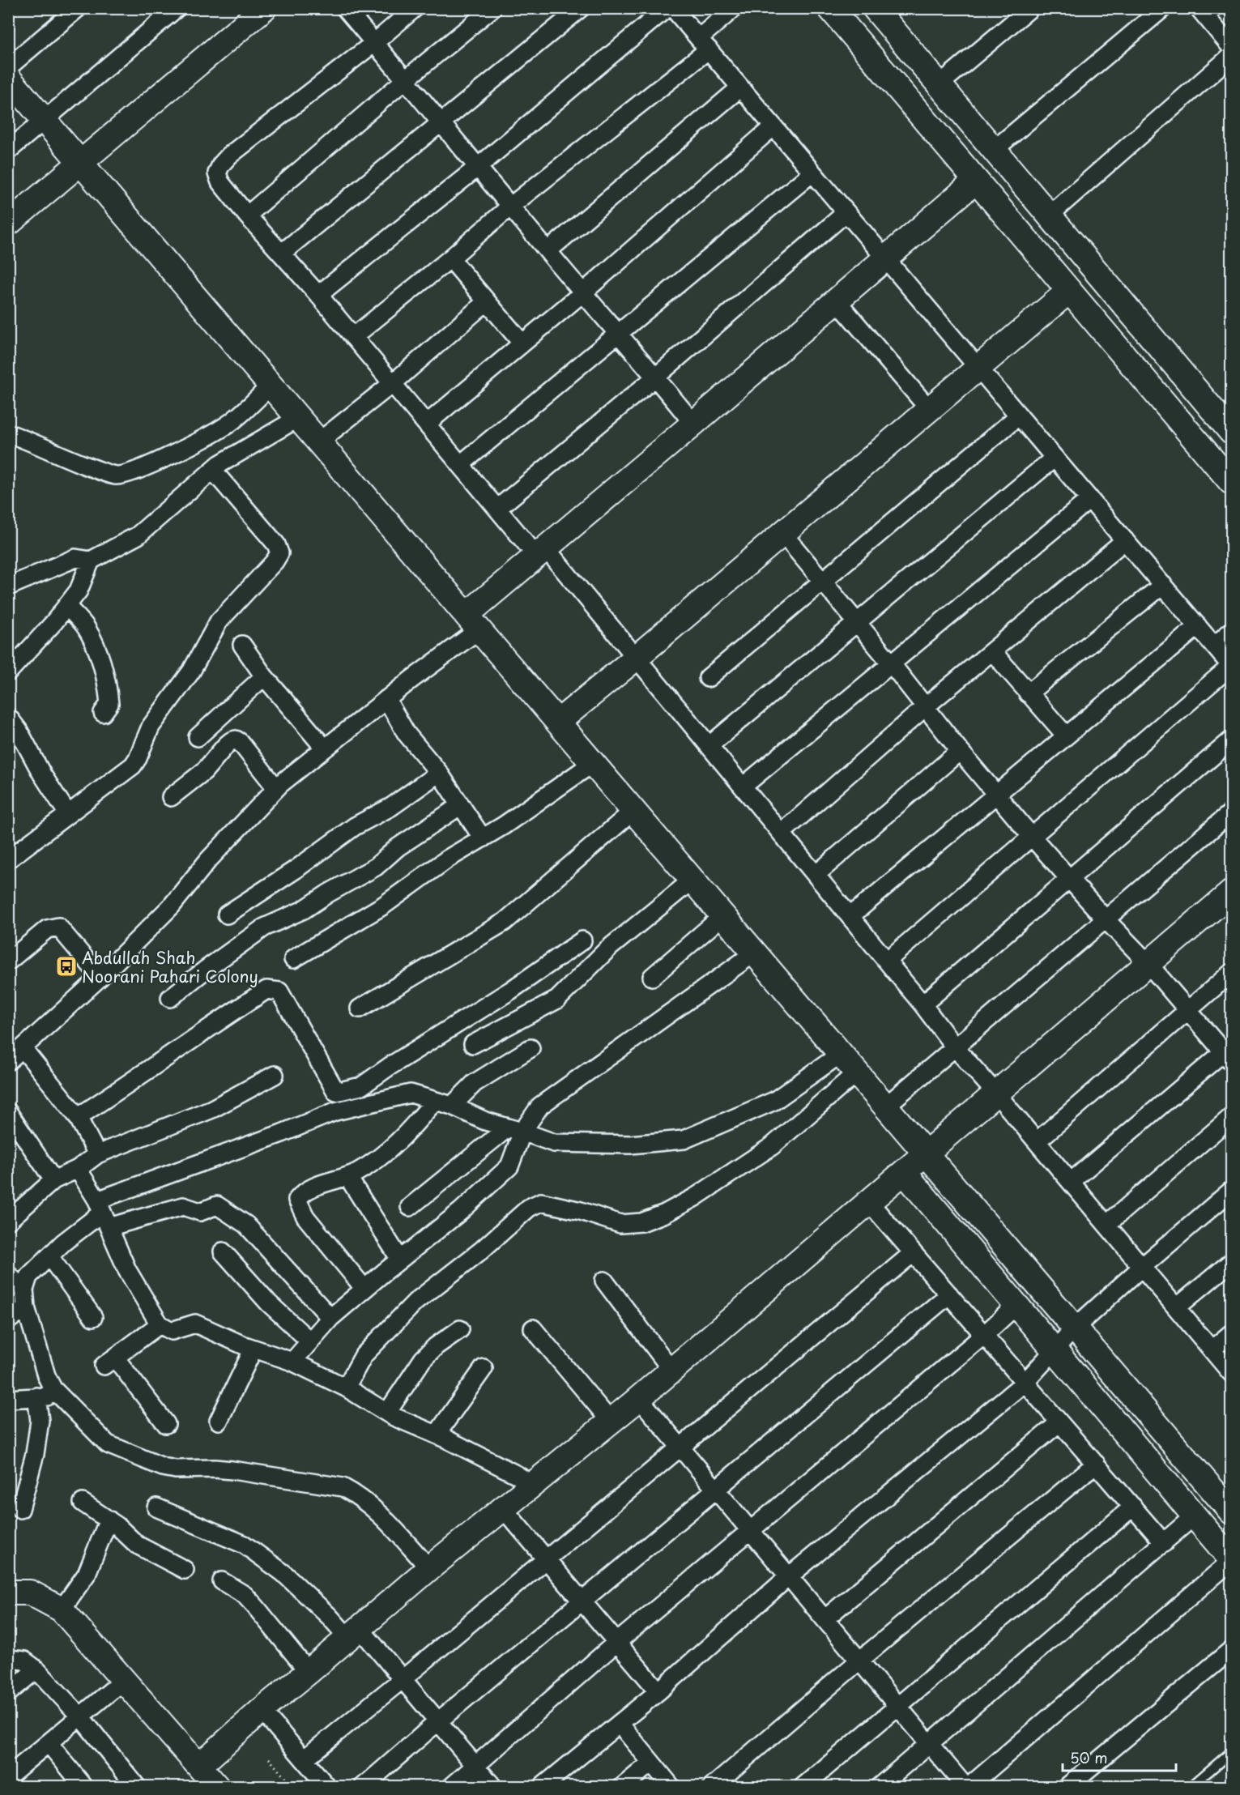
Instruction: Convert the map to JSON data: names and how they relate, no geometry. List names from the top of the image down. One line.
{"places":{"bus stop":["Abdullah Shah Noorani Pahari Colony"]},"scale_bar":"50 m"}
